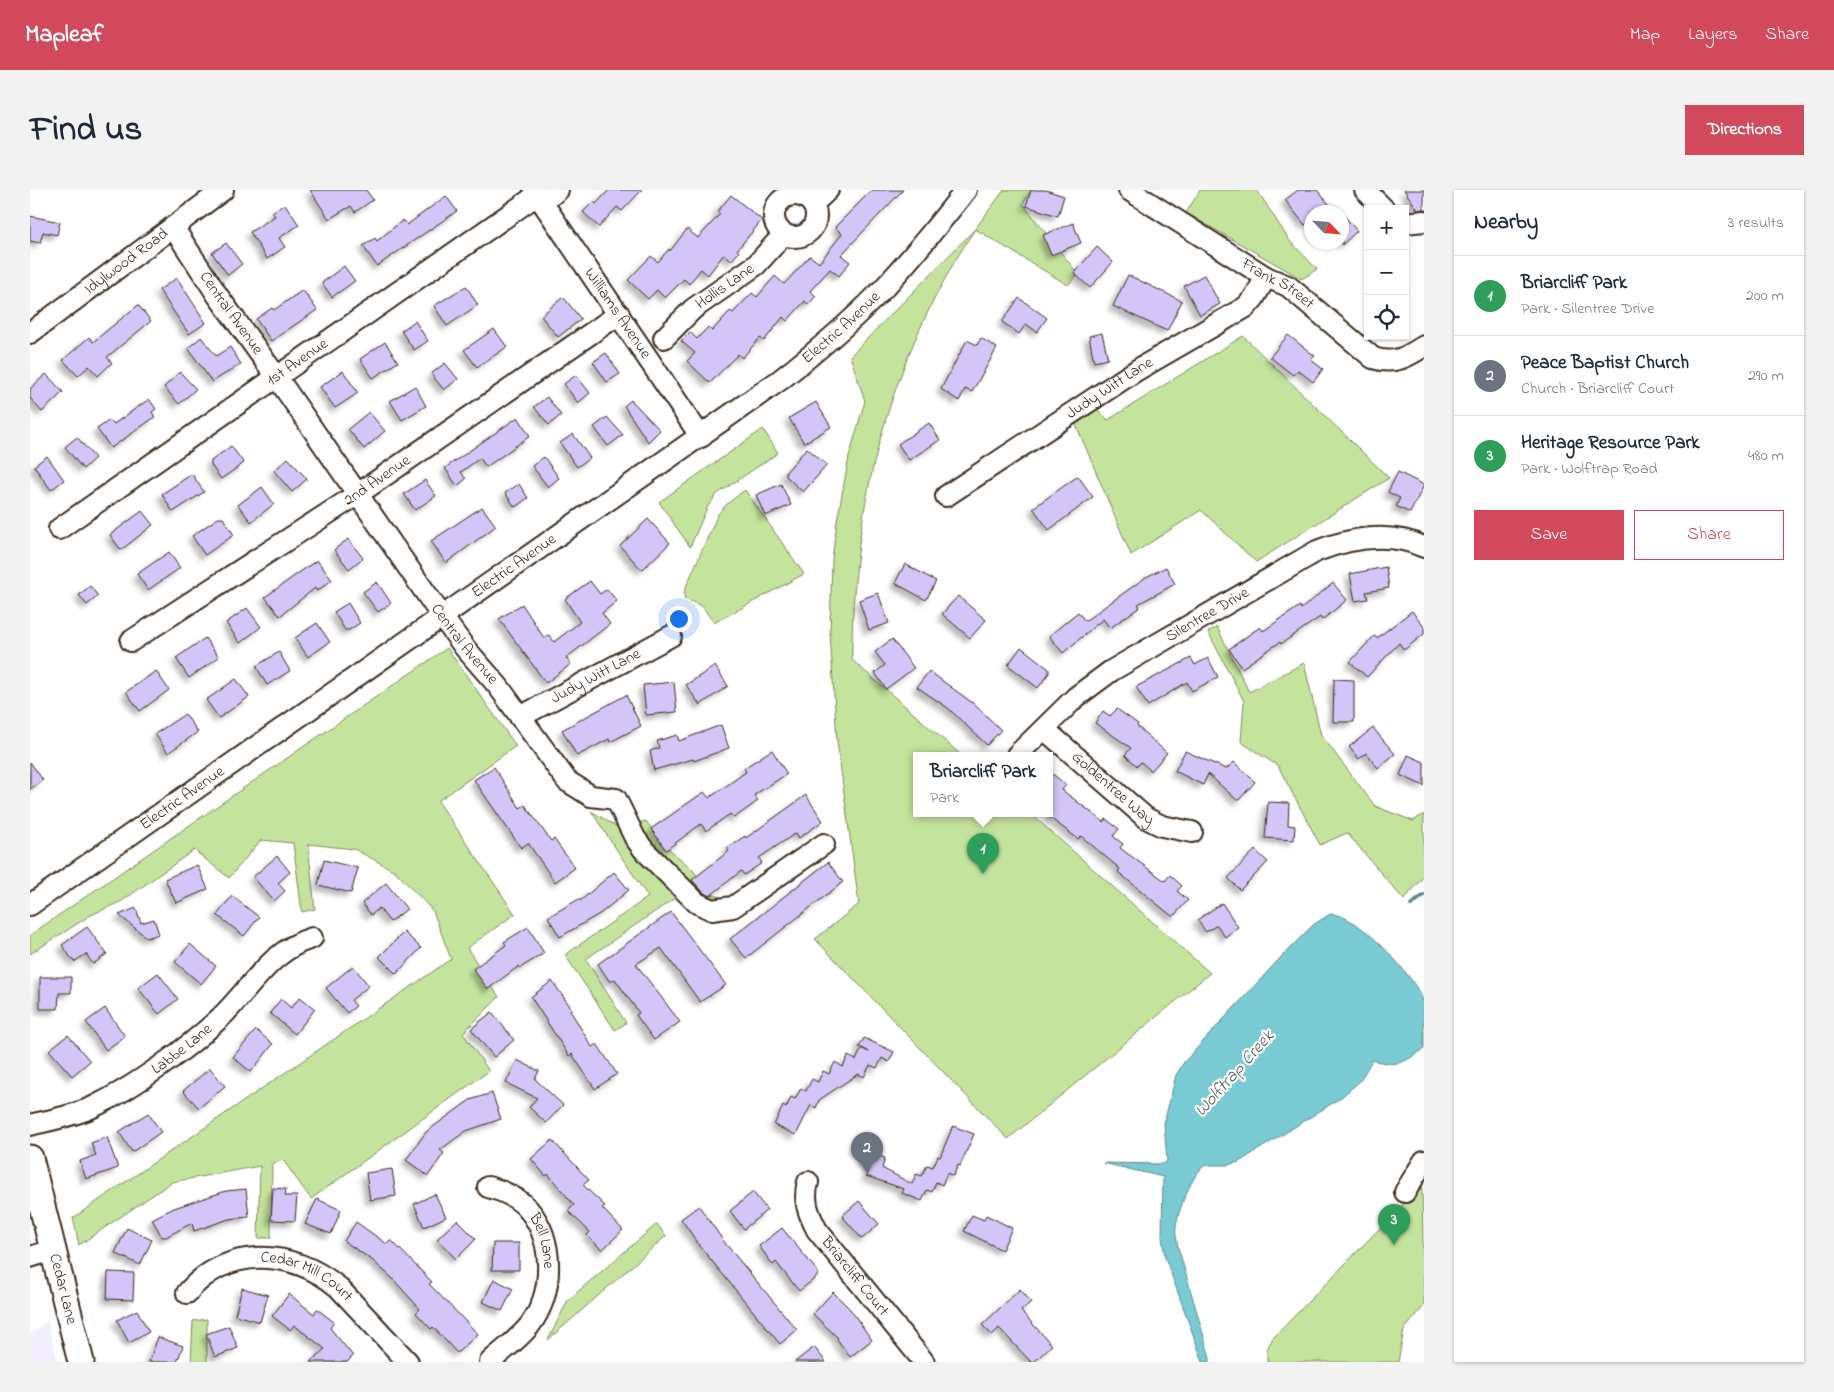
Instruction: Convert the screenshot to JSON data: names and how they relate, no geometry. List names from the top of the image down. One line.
{"streets":{"main road":["Cedar Lane"],"street":["Idylwood Road","Frank Street","Hollis Lane","Central Avenue","Williams Avenue","Electric Avenue","1st Avenue","Judy Witt Lane","2nd Avenue","Silentree Drive","Goldentree Way","Labbe Lane","Bell Lane","Briarcliff Court","Cedar Mill Court"]},"crossings":[["Idylwood Road","Central Avenue"],["Frank Street","Judy Witt Lane"],["Central Avenue","Electric Avenue"],["Central Avenue","1st Avenue"],["Central Avenue","Judy Witt Lane"],["Central Avenue","2nd Avenue"],["Williams Avenue","Electric Avenue"],["Williams Avenue","1st Avenue"],["Williams Avenue","2nd Avenue"],["Silentree Drive","Goldentree Way"]],"water":["Wolftrap Creek"],"north":"bottom right","page":{"header":"Mapleaf","nav":["Map","Layers","Share"],"title":"Find us","buttons":["Directions",["Save","Share"]],"heading":["Nearby","3 results"],"map_buttons":["+","−"],"list":[{"mark":"1","name":"Briarcliff Park","note":"Park · Silentree Drive","value":"200 m"},{"mark":"2","name":"Peace Baptist Church","note":"Church · Briarcliff Court","value":"290 m"},{"mark":"3","name":"Heritage Resource Park","note":"Park · Wolftrap Road","value":"480 m"}],"popup":["Briarcliff Park","Park"],"pins":["1","2","3"]}}
